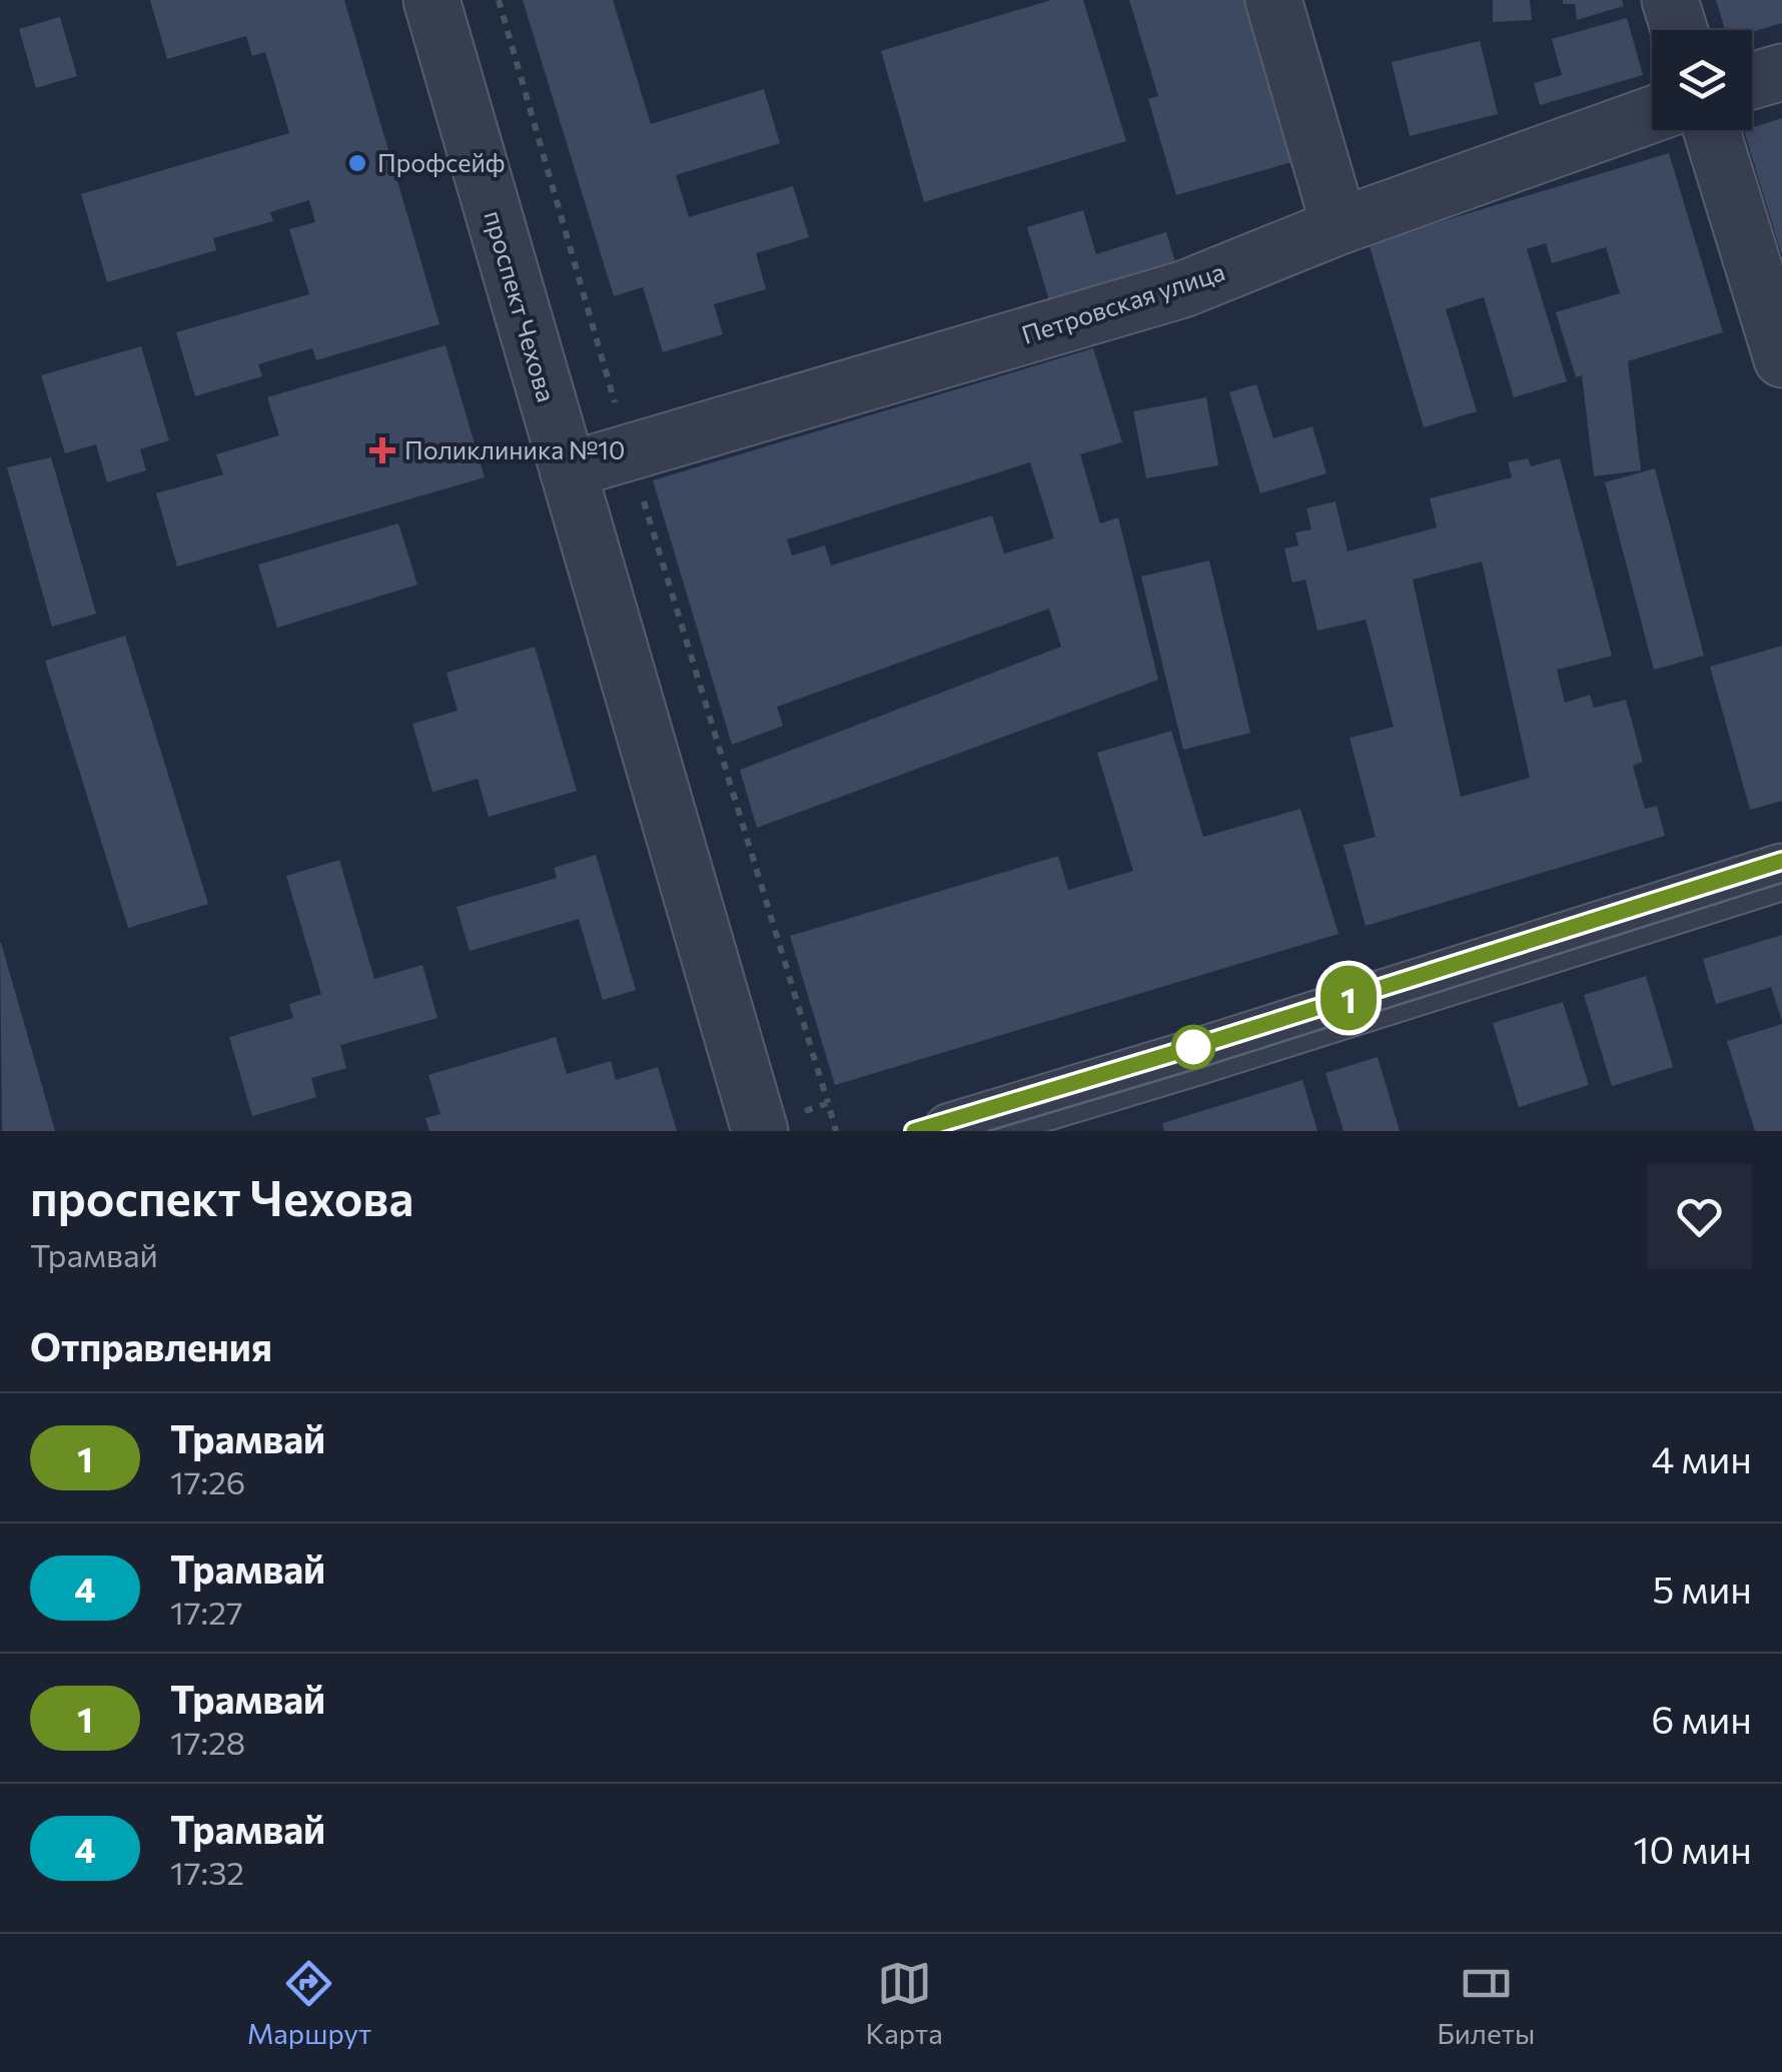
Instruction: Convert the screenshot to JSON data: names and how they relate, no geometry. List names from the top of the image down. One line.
{"streets":{"street":["Петровская улица","проспект Чехова"]},"crossings":[["Петровская улица","проспект Чехова"]],"places":{"other":["Профсейф"],"health":["Поликлиника №10"]},"lines":["tram line 1"],"page":{"on_map":"1","heading":[["проспект Чехова","Трамвай"],"Отправления"],"list":[{"mark":"1","name":"Трамвай","note":"17:26","value":"4 мин"},{"mark":"4","name":"Трамвай","note":"17:27","value":"5 мин"},{"mark":"1","name":"Трамвай","note":"17:28","value":"6 мин"},{"mark":"4","name":"Трамвай","note":"17:32","value":"10 мин"}],"tabs":["Маршрут","Карта","Билеты"]}}
